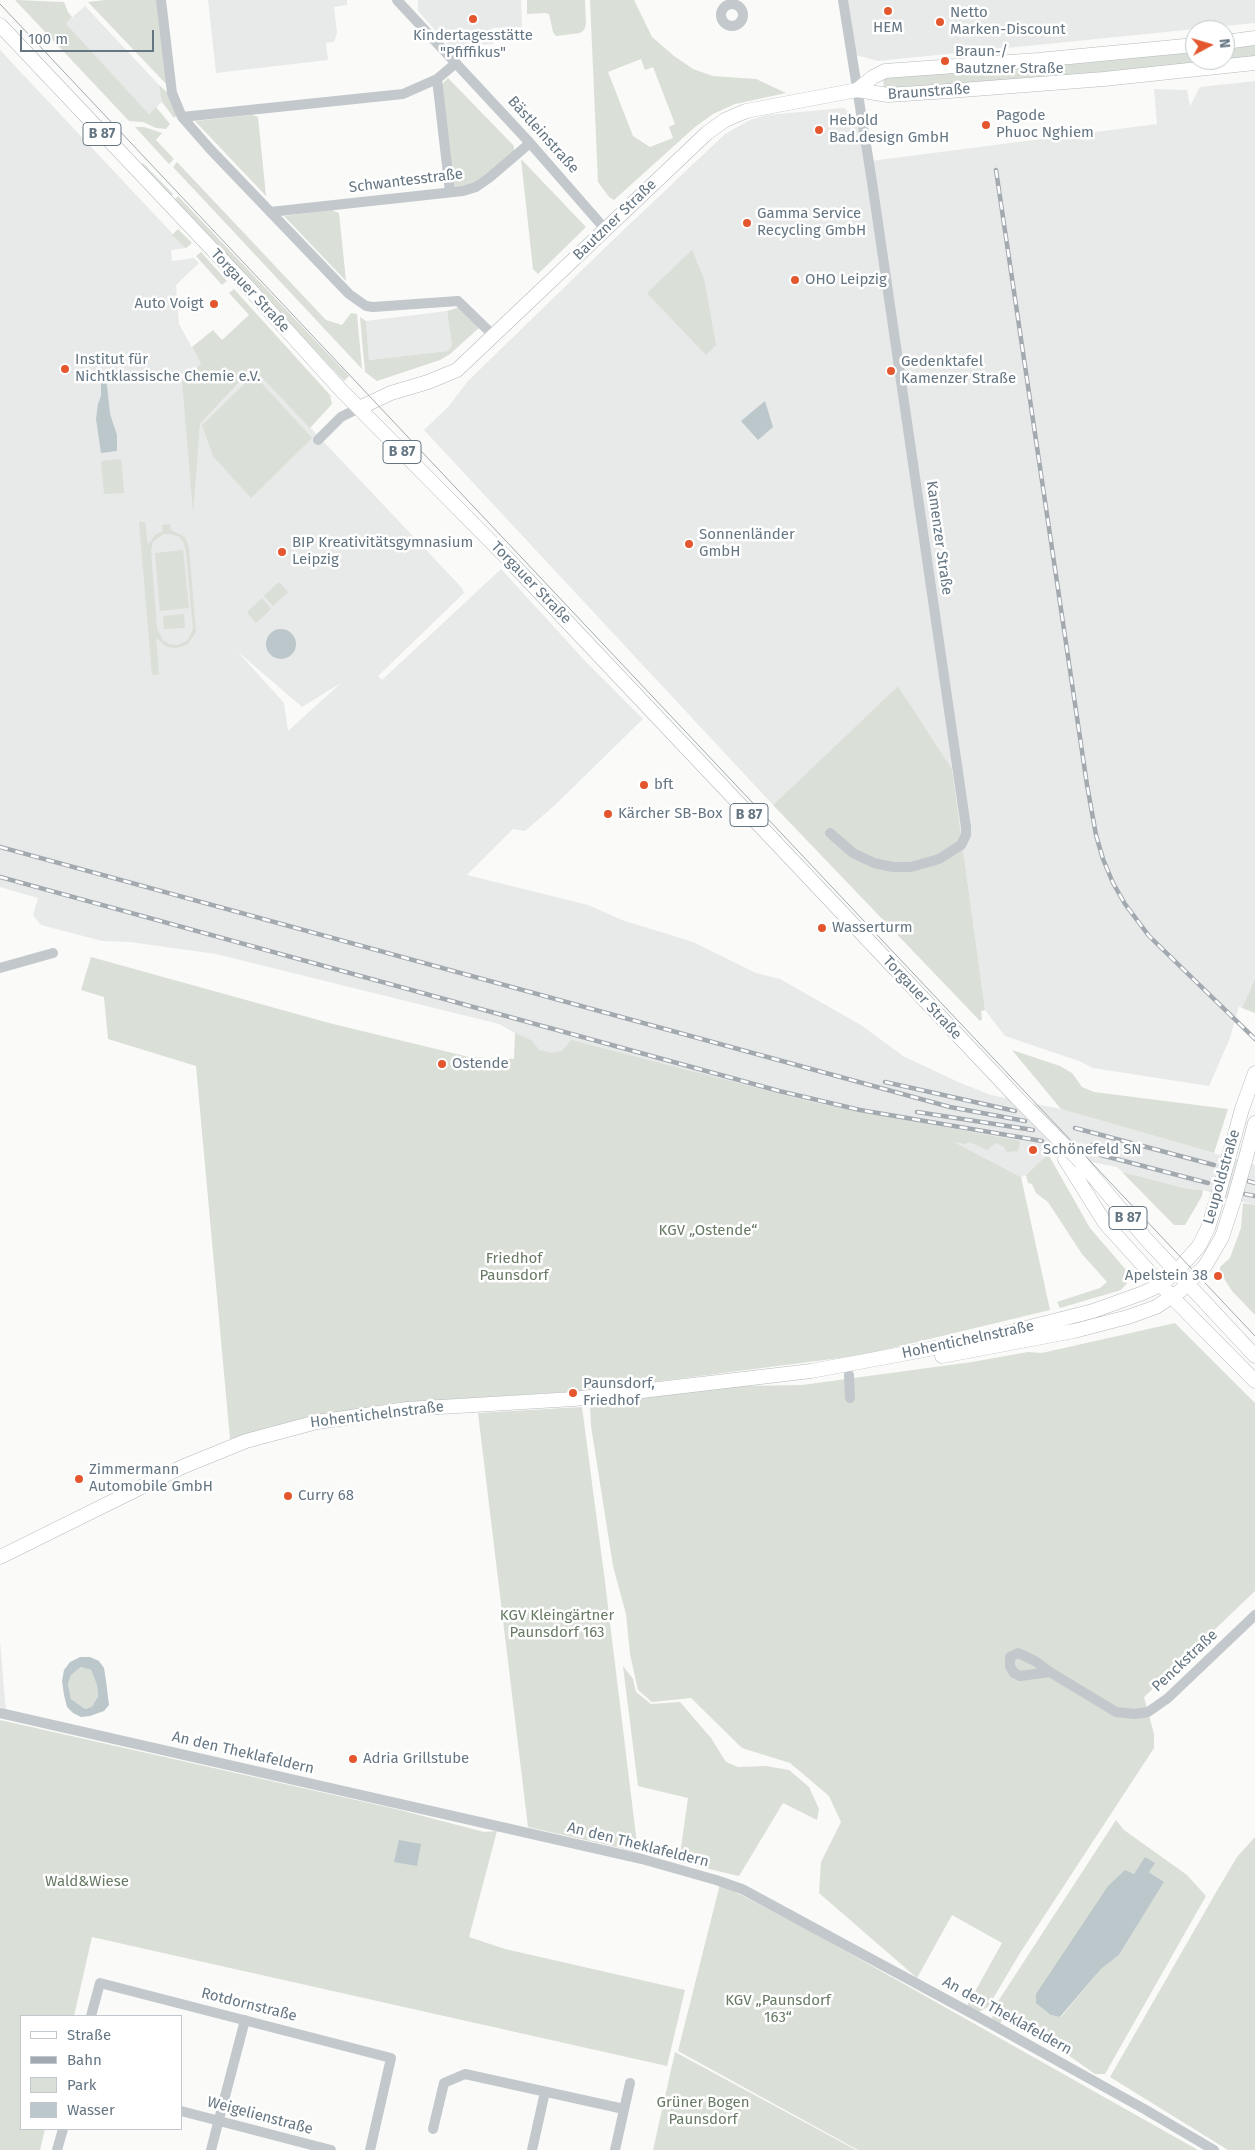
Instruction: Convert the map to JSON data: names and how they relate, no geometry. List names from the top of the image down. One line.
{"streets":{"main road":["Braunstraße","B 87","Bautzner Straße","Torgauer Straße","Leupoldstraße","Hohentichelnstraße"],"street":["Bästleinstraße","Schwantesstraße","Kamenzer Straße","Penckstraße","An den Theklafeldern","Rotdornstraße","Weigelienstraße"]},"crossings":[["Braunstraße","Bautzner Straße"],["Braunstraße","Kamenzer Straße"],["Bästleinstraße","Schwantesstraße"],["Bästleinstraße","Bautzner Straße"],["Bautzner Straße","Torgauer Straße"],["Bautzner Straße","Kamenzer Straße"],["Torgauer Straße","Leupoldstraße"],["Torgauer Straße","Hohentichelnstraße"],["Leupoldstraße","Hohentichelnstraße"]],"parks":["KGV „Ostende“","Friedhof Paunsdorf","KGV Kleingärtner Paunsdorf 163","Wald&Wiese","KGV „Paunsdorf 163“","Grüner Bogen Paunsdorf"],"places":["HEM","Kindertagesstätte \"Pfiffikus\"","Netto Marken-Discount","Braun-/ Bautzner Straße","Pagode Phuoc Nghiem","Hebold Bad.design GmbH","Gamma Service Recycling GmbH","OHO Leipzig","Auto Voigt","Institut für Nichtklassische Chemie e.V.","Gedenktafel Kamenzer Straße","Sonnenländer GmbH","BIP Kreativitätsgymnasium Leipzig","bft","Kärcher SB-Box","Wasserturm","Ostende","Schönefeld SN","Apelstein 38","Paunsdorf, Friedhof","Zimmermann Automobile GmbH","Curry 68","Adria Grillstube"],"legend":["Straße","Bahn","Park","Wasser"],"scale_bar":"100 m","north":"right"}
